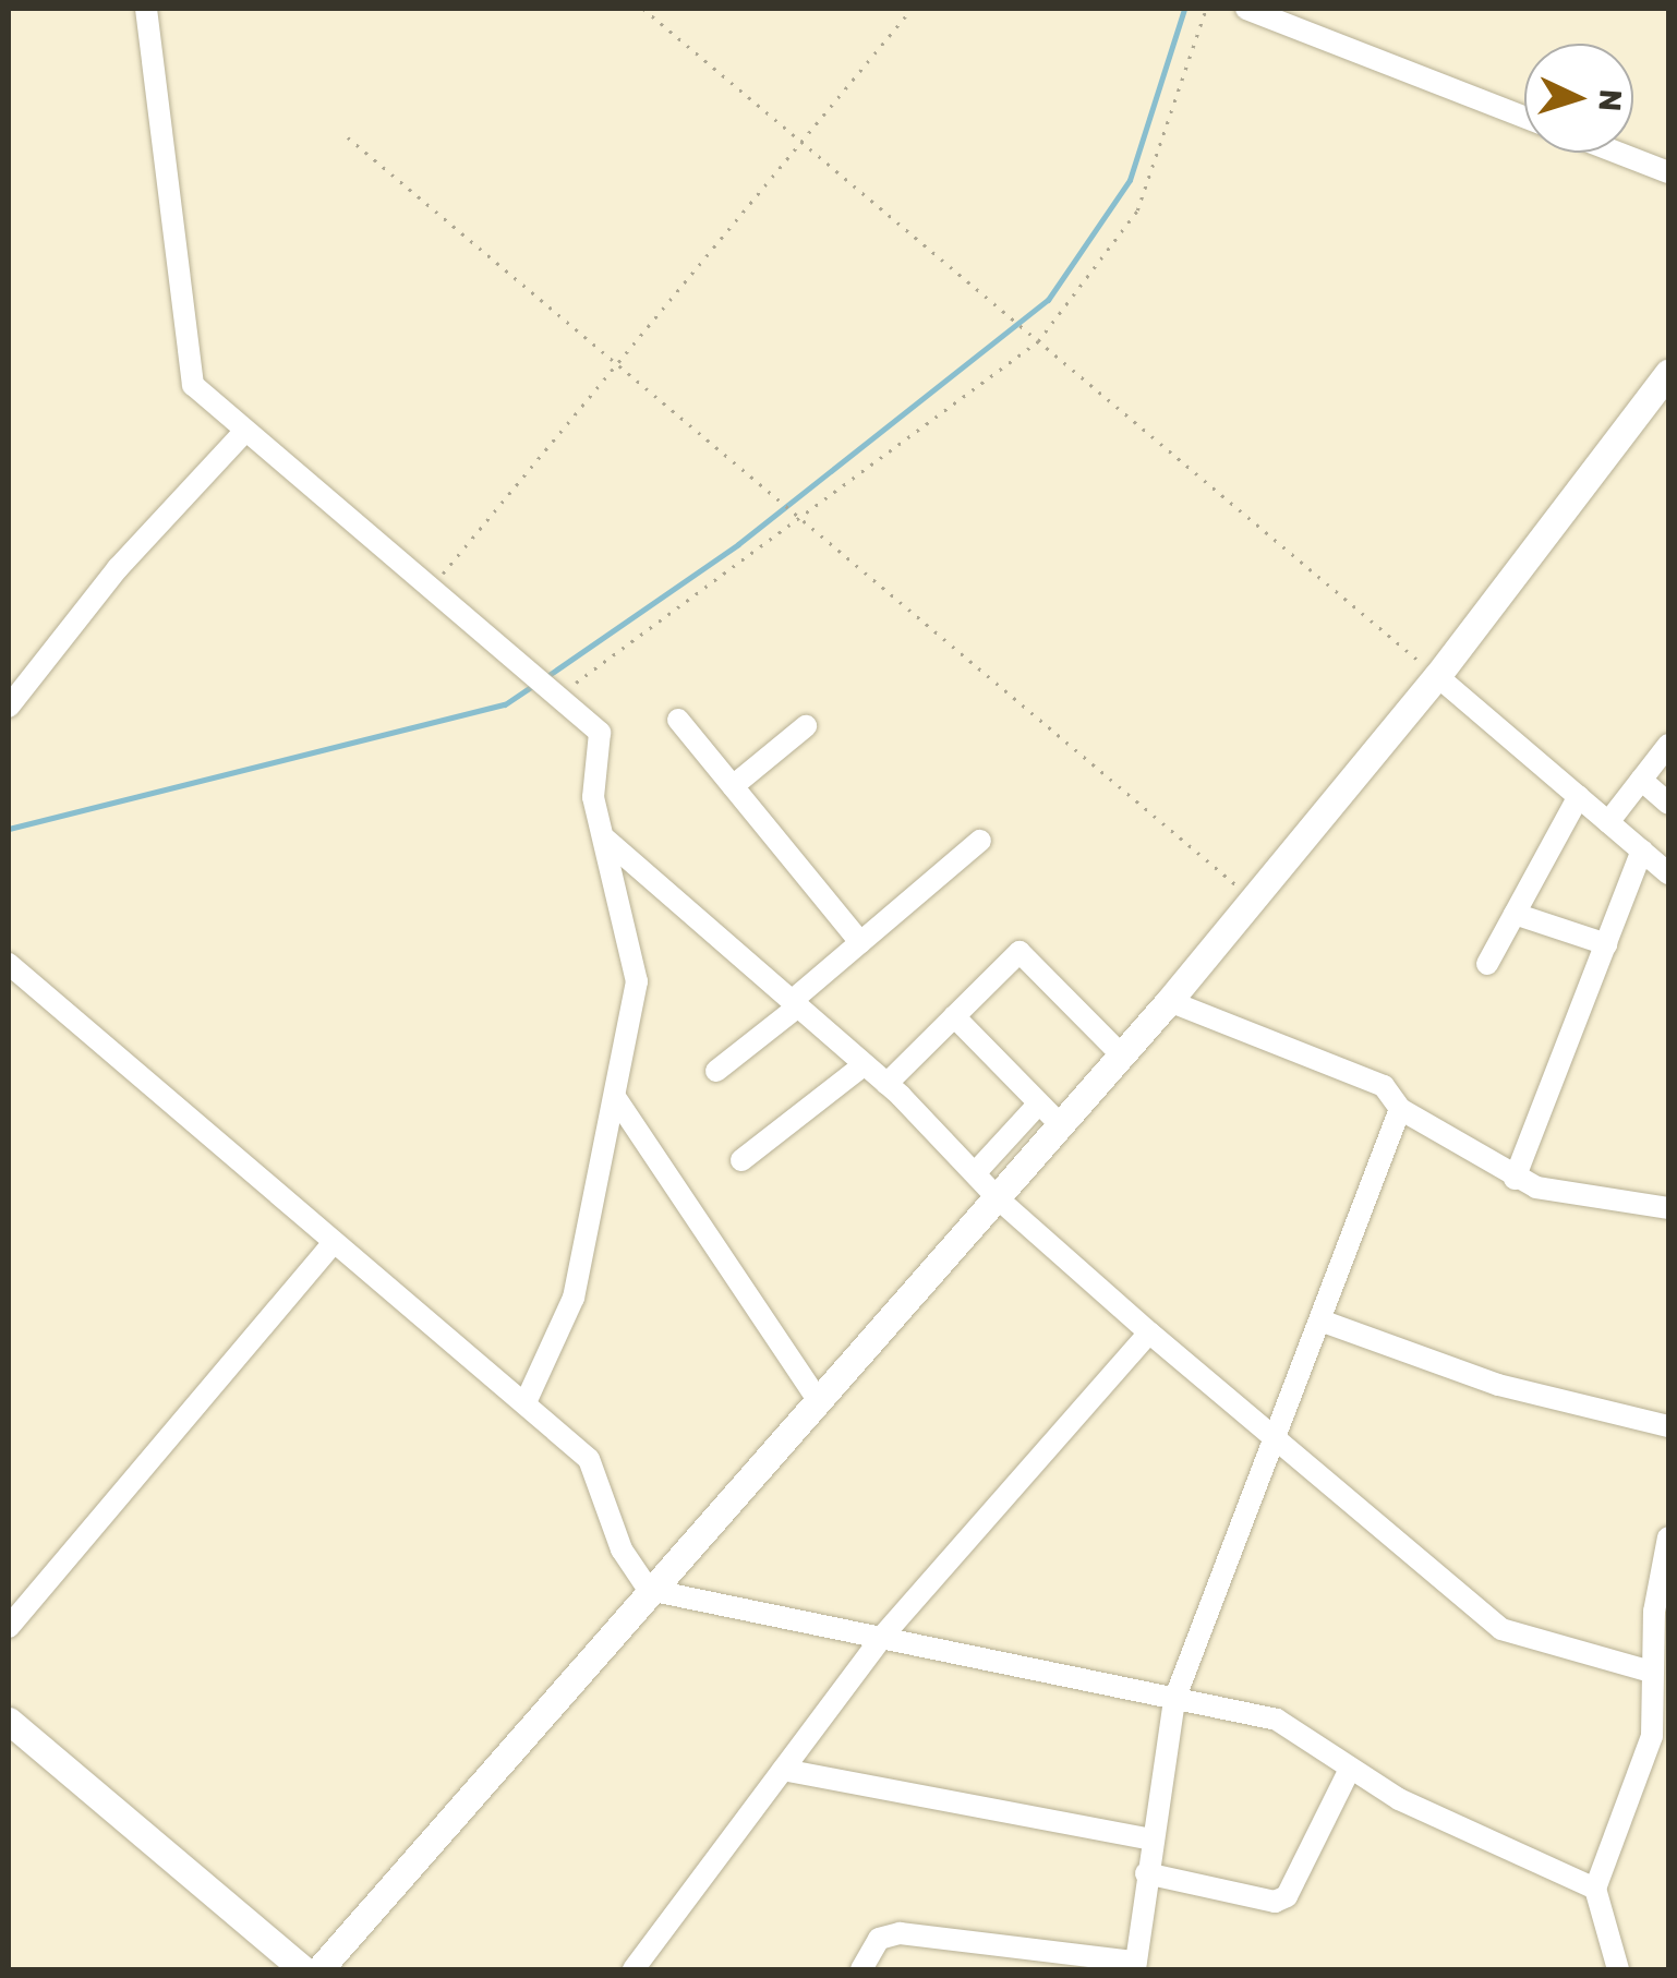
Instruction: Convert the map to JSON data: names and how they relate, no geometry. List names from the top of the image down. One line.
{"north":"right"}
